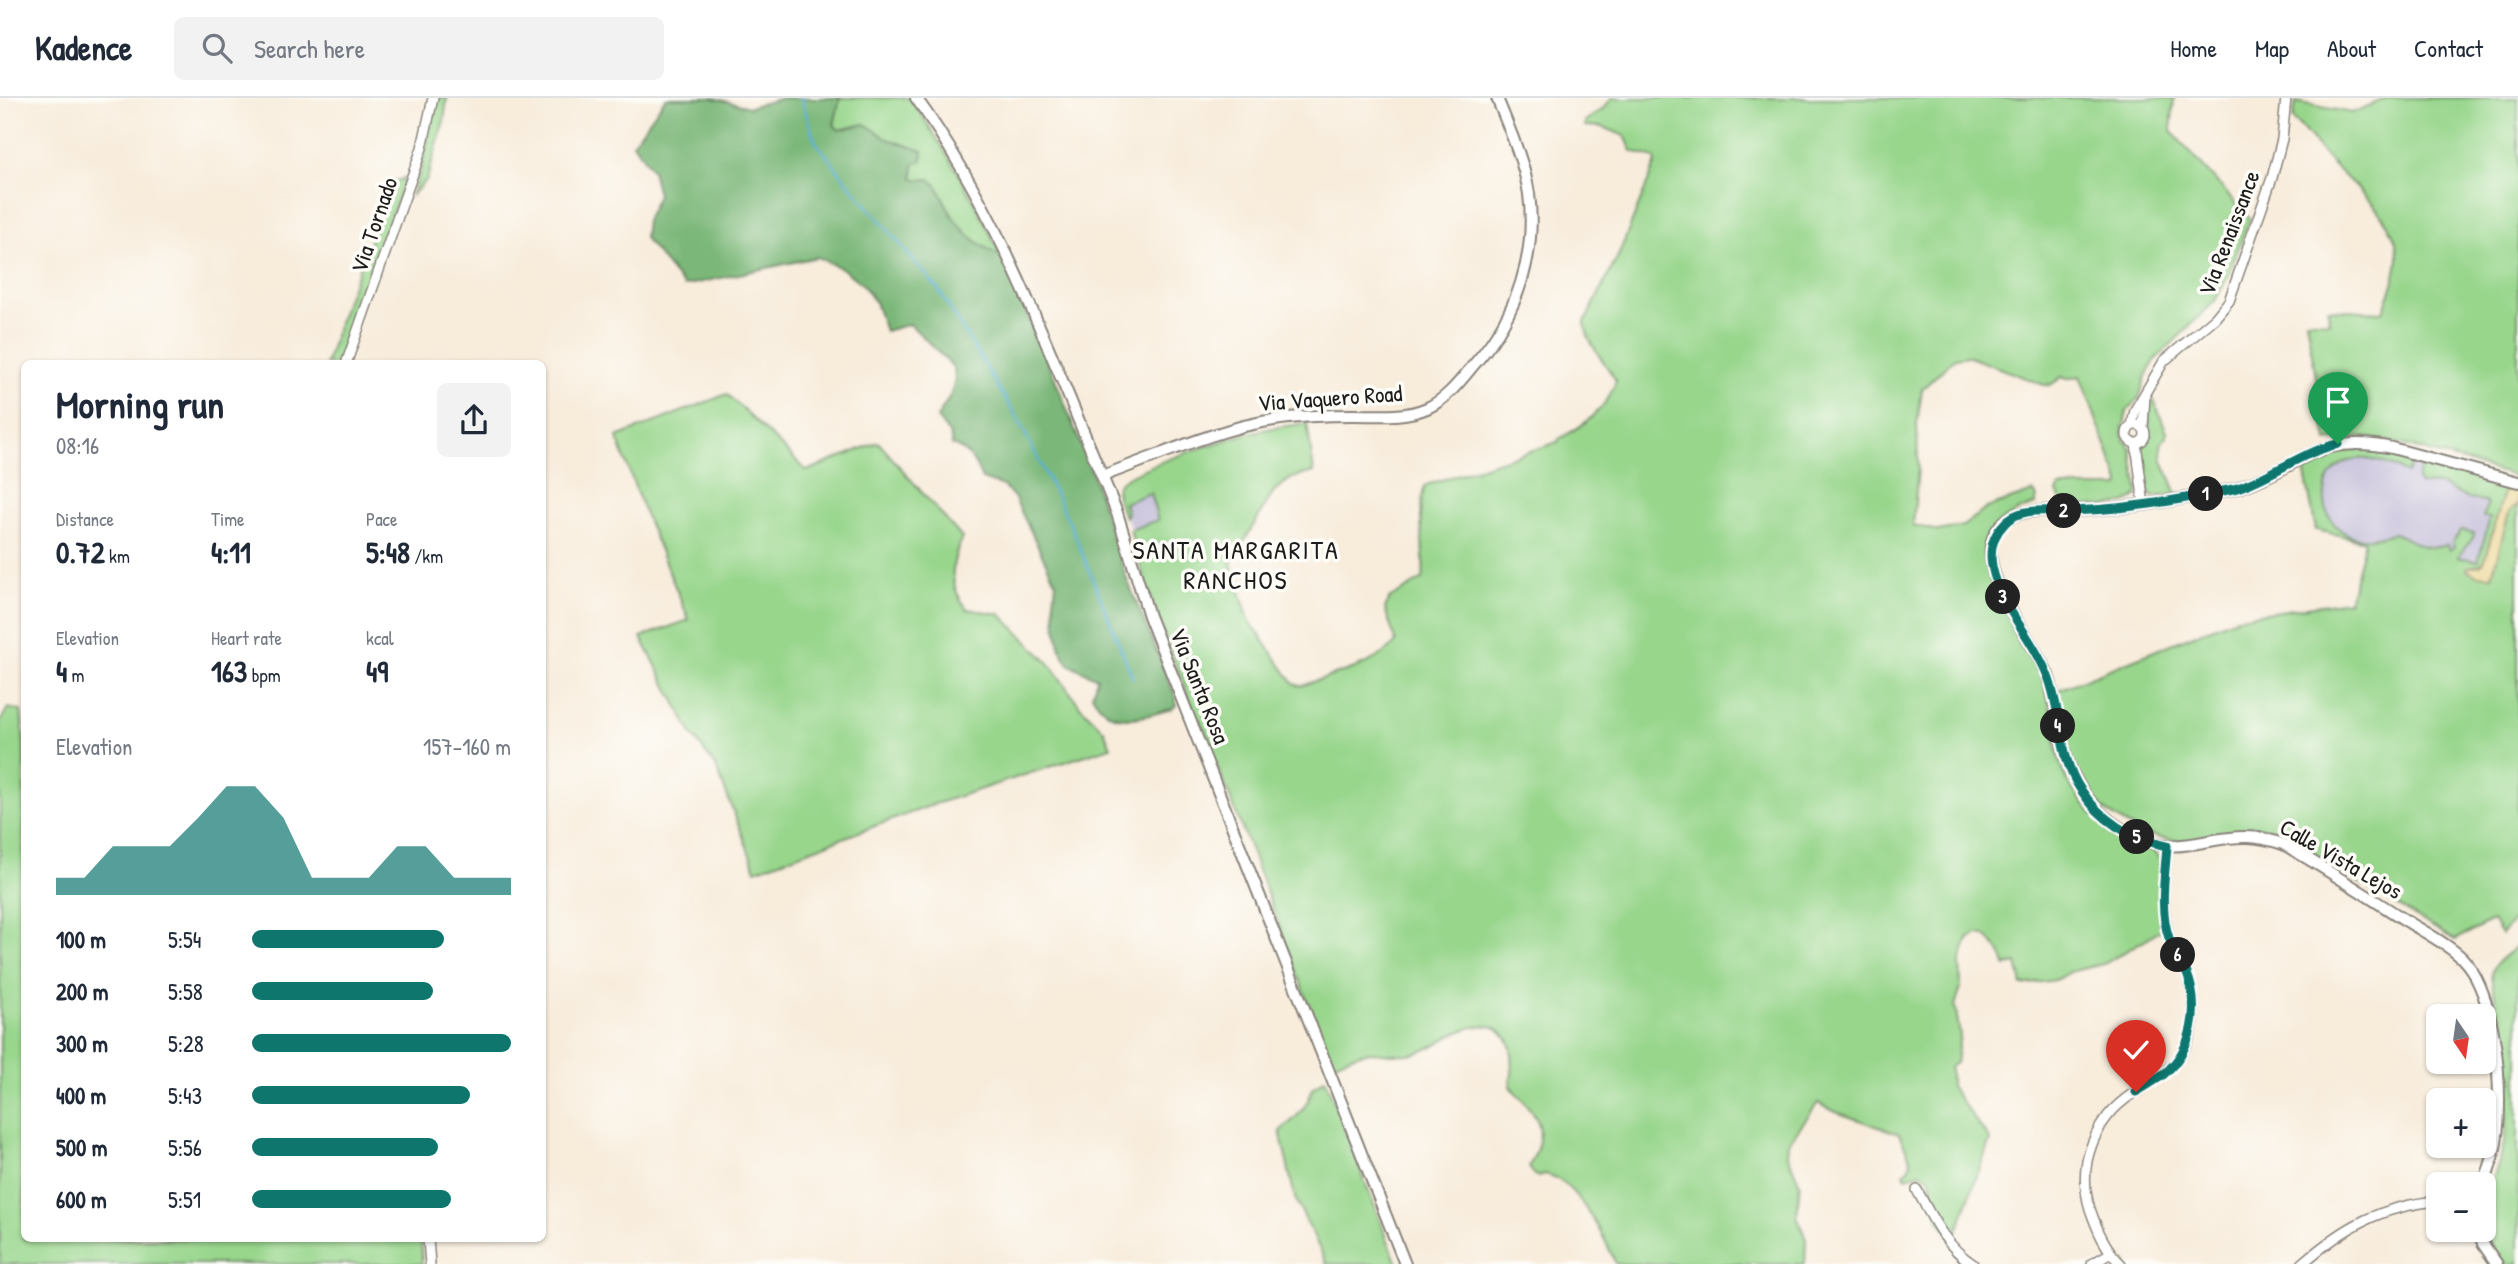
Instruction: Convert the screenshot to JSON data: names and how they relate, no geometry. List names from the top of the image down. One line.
{"streets":{"street":["Via Tornado","Via Renaissance","Via Vaquero Road","Via Santa Rosa","Calle Vista Lejos"]},"crossings":[["Via Vaquero Road","Via Santa Rosa"]],"districts":["SANTA MARGARITA RANCHOS"],"north":"bottom","page":{"header":"Kadence","search":"Search here","nav":["Home","Map","About","Contact"],"heading":["Morning run","08:16"],"pins":["1","2","3","4","5","6"],"stats":[["Distance","0.72 km"],["Time","4:11"],["Pace","5:48 /km"],["Elevation","4 m"],["Heart rate","163 bpm"],["kcal","49"]],"chart":["Elevation","157–160 m"],"list":[{"name":"100 m","note":"5:54"},{"name":"200 m","note":"5:58"},{"name":"300 m","note":"5:28"},{"name":"400 m","note":"5:43"},{"name":"500 m","note":"5:56"},{"name":"600 m","note":"5:51"}],"map_buttons":["+","−"]}}
